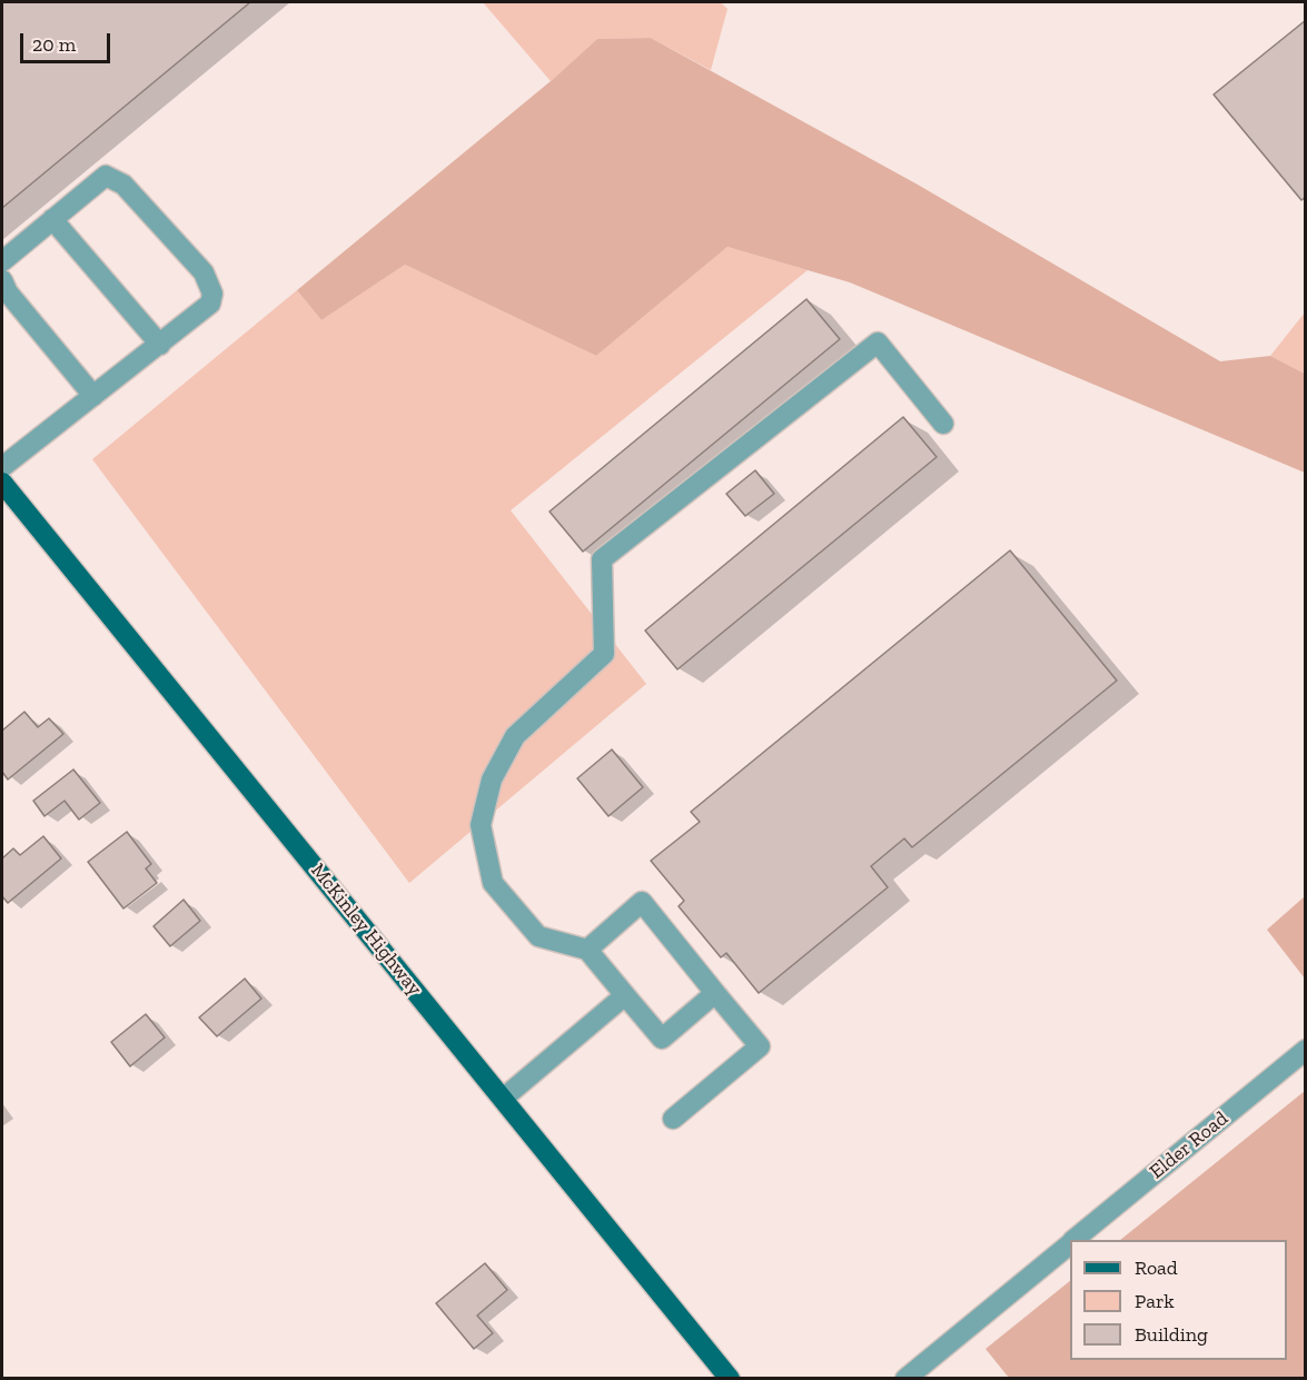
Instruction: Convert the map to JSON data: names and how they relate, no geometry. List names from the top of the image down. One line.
{"streets":{"main road":["McKinley Highway"],"street":["Elder Road"]},"legend":["Road","Park","Building"],"scale_bar":"20 m"}
